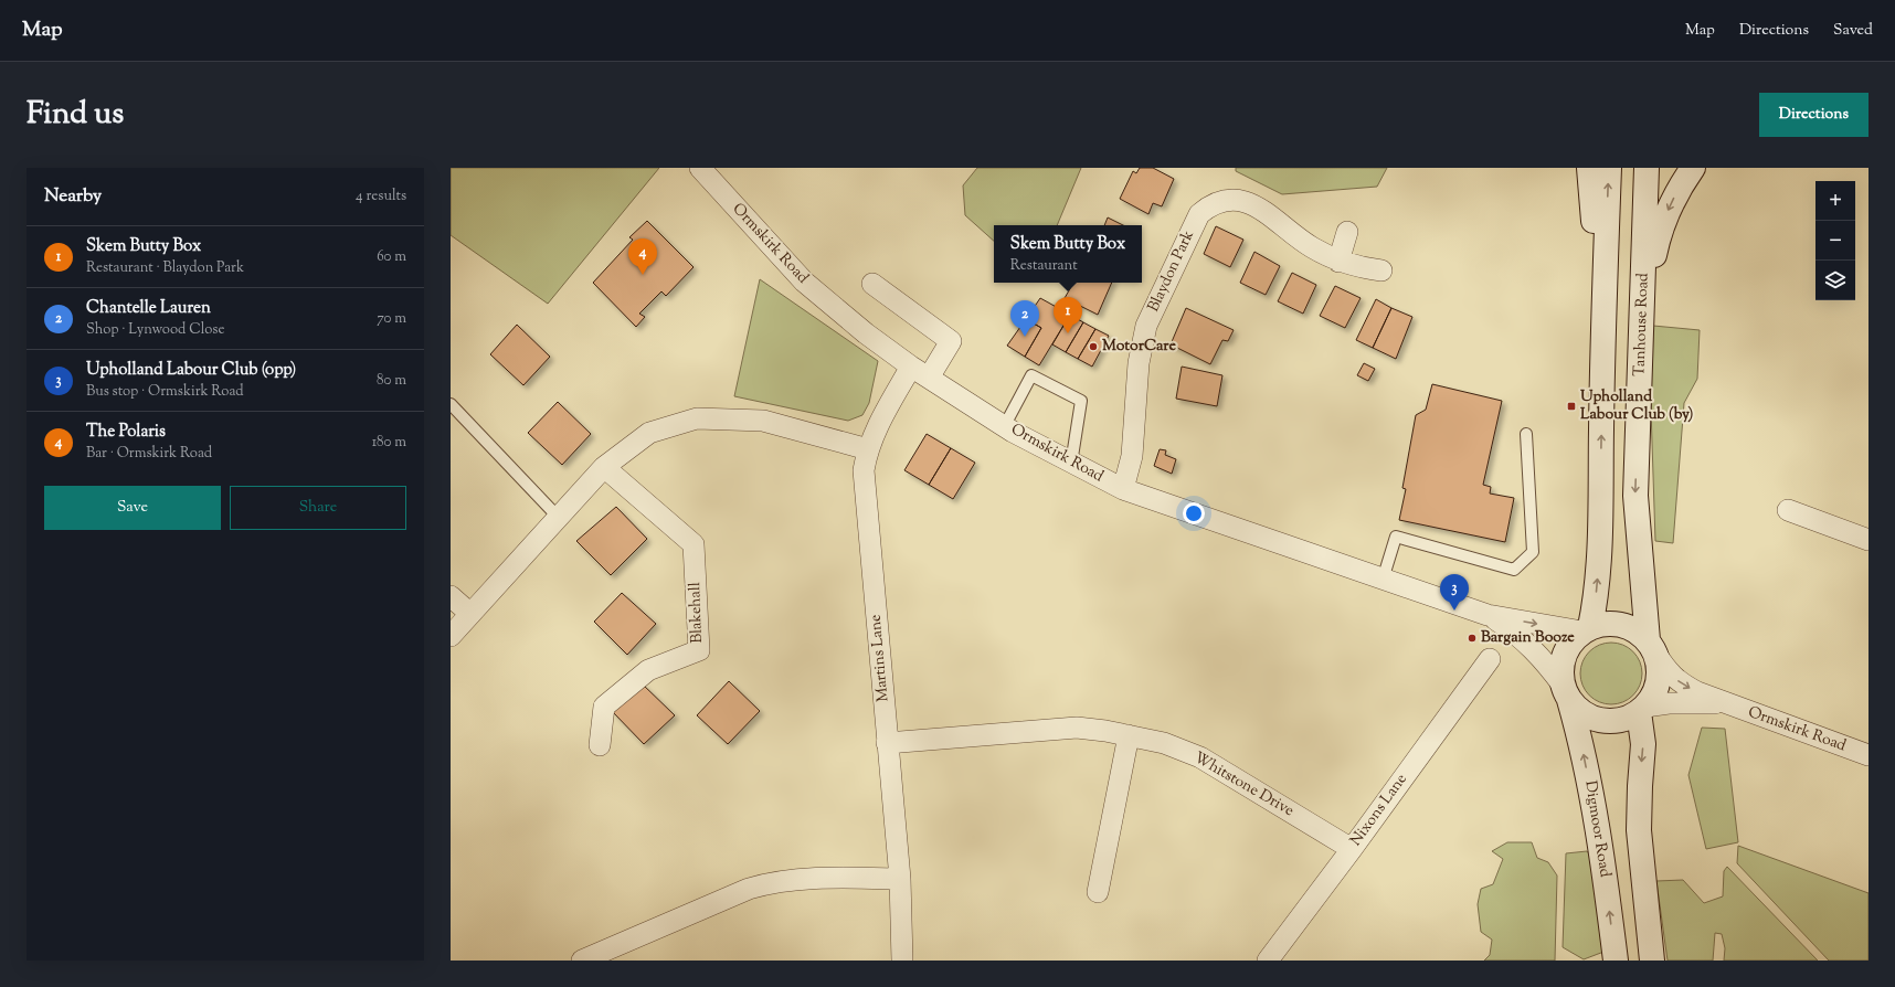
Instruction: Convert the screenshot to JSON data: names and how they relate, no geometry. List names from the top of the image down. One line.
{"streets":{"street":["Ormskirk Road","Blaydon Park","Tanhouse Road","Blakehall","Martins Lane","Whitstone Drive","Nixons Lane","Digmoor Road"]},"crossings":[["Ormskirk Road","Blaydon Park"],["Ormskirk Road","Tanhouse Road"],["Ormskirk Road","Martins Lane"],["Ormskirk Road","Digmoor Road"],["Tanhouse Road","Digmoor Road"],["Martins Lane","Whitstone Drive"],["Whitstone Drive","Nixons Lane"]],"places":{"other":["MotorCare","Bargain Booze"],"transit":["Upholland Labour Club (by)"]},"page":{"header":"Map","nav":["Map","Directions","Saved"],"title":"Find us","buttons":["Directions",["Save","Share"]],"heading":["Nearby","4 results"],"map_buttons":["+","−"],"list":[{"mark":"1","name":"Skem Butty Box","note":"Restaurant · Blaydon Park","value":"60 m"},{"mark":"2","name":"Chantelle Lauren","note":"Shop · Lynwood Close","value":"70 m"},{"mark":"3","name":"Upholland Labour Club (opp)","note":"Bus stop · Ormskirk Road","value":"80 m"},{"mark":"4","name":"The Polaris","note":"Bar · Ormskirk Road","value":"180 m"}],"popup":["Skem Butty Box","Restaurant"],"pins":["4","1","2","3"]}}
